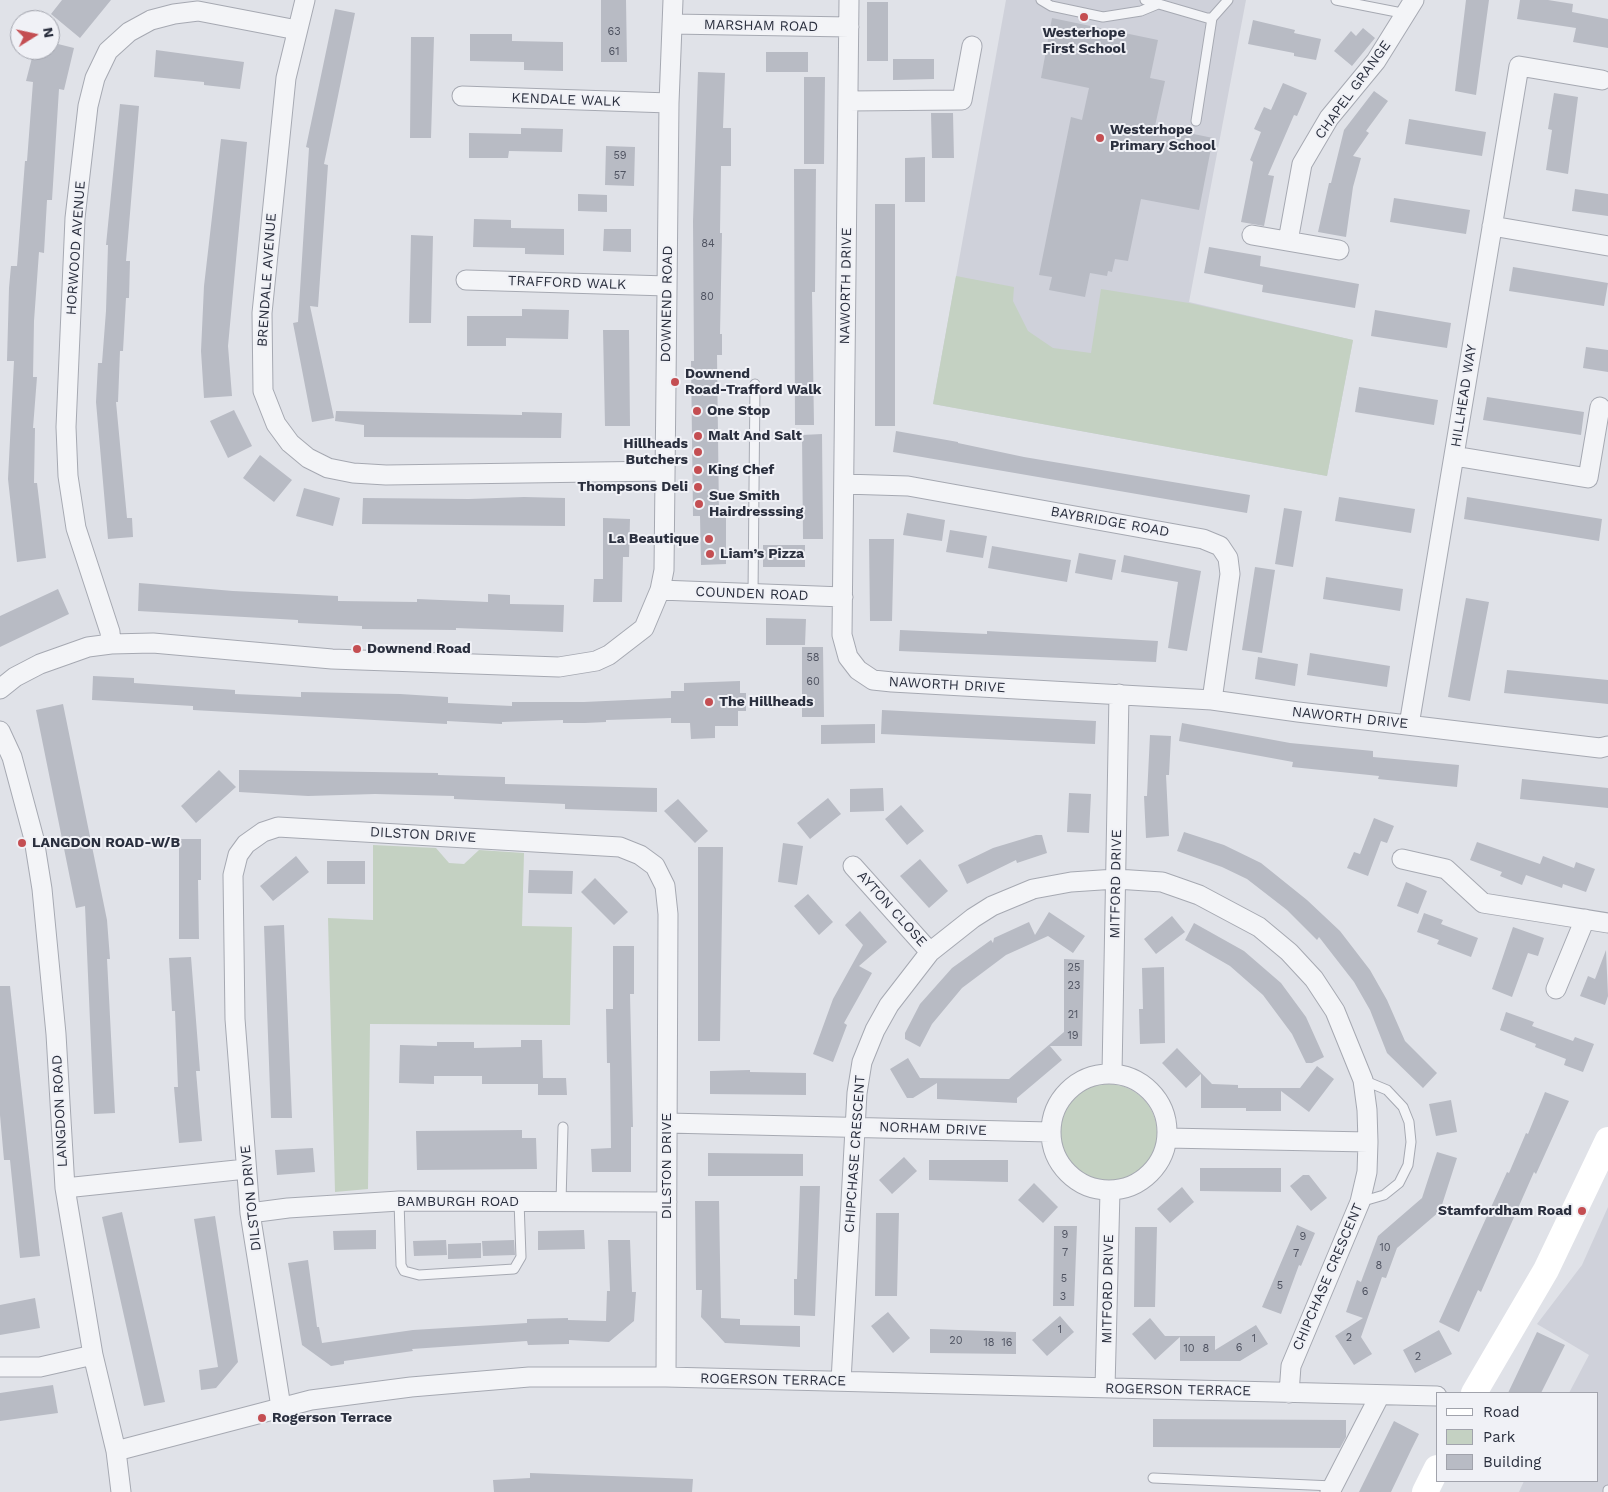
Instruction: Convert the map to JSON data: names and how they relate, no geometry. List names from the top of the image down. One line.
{"streets":{"street":["MARSHAM ROAD","CHAPEL GRANGE","KENDALE WALK","HORWOOD AVENUE","BRENDALE AVENUE","TRAFFORD WALK","NAWORTH DRIVE","DOWNEND ROAD","HILLHEAD WAY","BAYBRIDGE ROAD","COUNDEN ROAD","DILSTON DRIVE","MITFORD DRIVE","AYTON CLOSE","LANGDON ROAD","NORHAM DRIVE","CHIPCHASE CRESCENT","BAMBURGH ROAD","ROGERSON TERRACE"]},"crossings":[["MARSHAM ROAD","NAWORTH DRIVE"],["MARSHAM ROAD","DOWNEND ROAD"],["KENDALE WALK","DOWNEND ROAD"],["HORWOOD AVENUE","BRENDALE AVENUE"],["HORWOOD AVENUE","DOWNEND ROAD"],["BRENDALE AVENUE","DOWNEND ROAD"],["TRAFFORD WALK","DOWNEND ROAD"],["NAWORTH DRIVE","HILLHEAD WAY"],["NAWORTH DRIVE","BAYBRIDGE ROAD"],["NAWORTH DRIVE","COUNDEN ROAD"],["NAWORTH DRIVE","MITFORD DRIVE"],["DOWNEND ROAD","COUNDEN ROAD"],["DILSTON DRIVE","NORHAM DRIVE"],["DILSTON DRIVE","BAMBURGH ROAD"],["DILSTON DRIVE","ROGERSON TERRACE"],["MITFORD DRIVE","NORHAM DRIVE"],["MITFORD DRIVE","CHIPCHASE CRESCENT"],["MITFORD DRIVE","ROGERSON TERRACE"],["AYTON CLOSE","CHIPCHASE CRESCENT"],["LANGDON ROAD","ROGERSON TERRACE"],["NORHAM DRIVE","CHIPCHASE CRESCENT"],["CHIPCHASE CRESCENT","ROGERSON TERRACE"]],"places":["Westerhope First School","Westerhope Primary School","Downend Road-Trafford Walk","One Stop","Malt And Salt","Hillheads Butchers","King Chef","Thompsons Deli","Sue Smith Hairdresssing","La Beautique","Liam’s Pizza","Downend Road","The Hillheads","LANGDON ROAD-W/B","Stamfordham Road","Rogerson Terrace"],"house_numbers":["63","61","59","57","84","80","58","60","25","23","21","19","9","9","10","7","7","8","5","5","6","3","1","2","1","20","18","16","6","10","8","2"],"legend":["Road","Park","Building"],"north":"right"}
